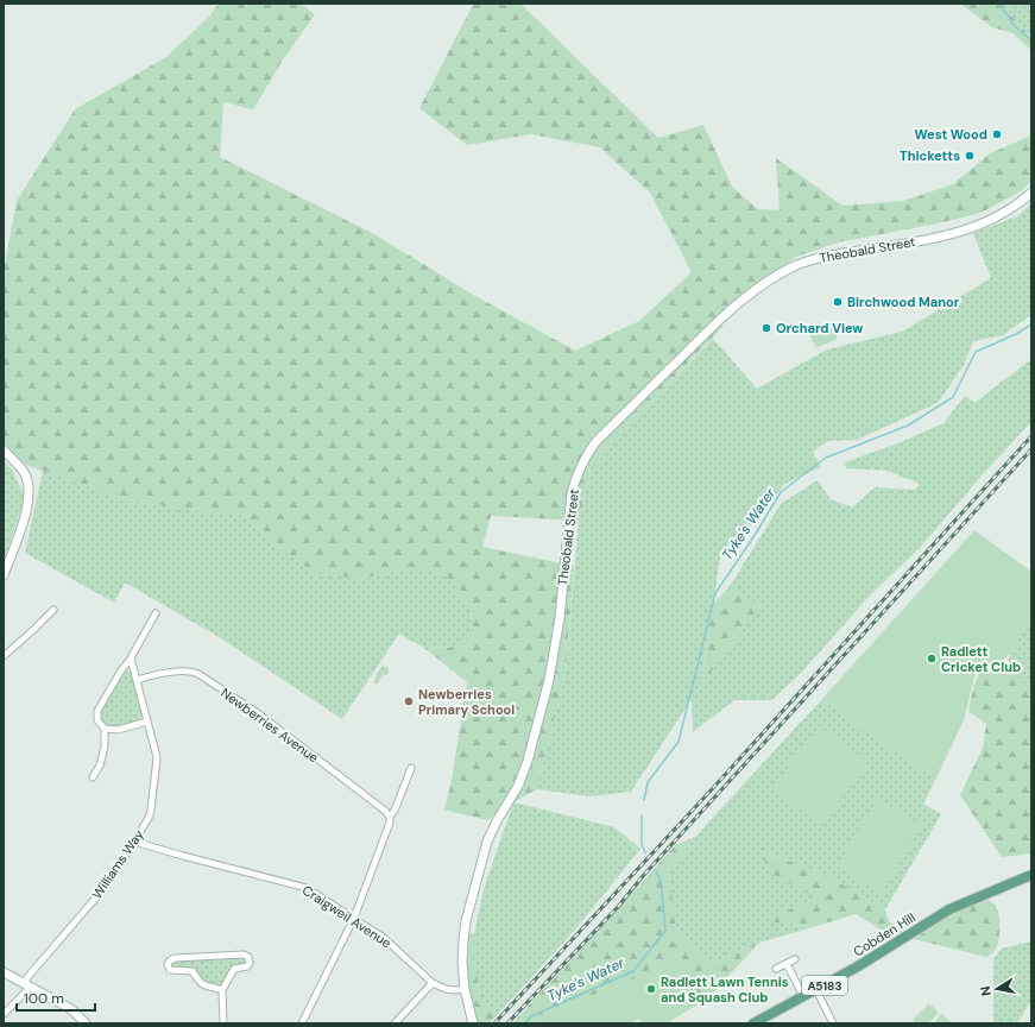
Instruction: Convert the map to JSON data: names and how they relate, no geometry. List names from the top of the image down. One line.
{"streets":{"main road":["Cobden Hill","A5183"],"street":["Theobald Street","Newberries Avenue","Williams Way","Craigweil Avenue"]},"crossings":[["Theobald Street","Craigweil Avenue"],["Newberries Avenue","Williams Way"],["Williams Way","Craigweil Avenue"]],"water":["Tyke's Water"],"places":["West Wood","Thicketts","Birchwood Manor","Orchard View","Radlett Cricket Club","Newberries Primary School","Radlett Lawn Tennis and Squash Club"],"scale_bar":"100 m","north":"left"}
